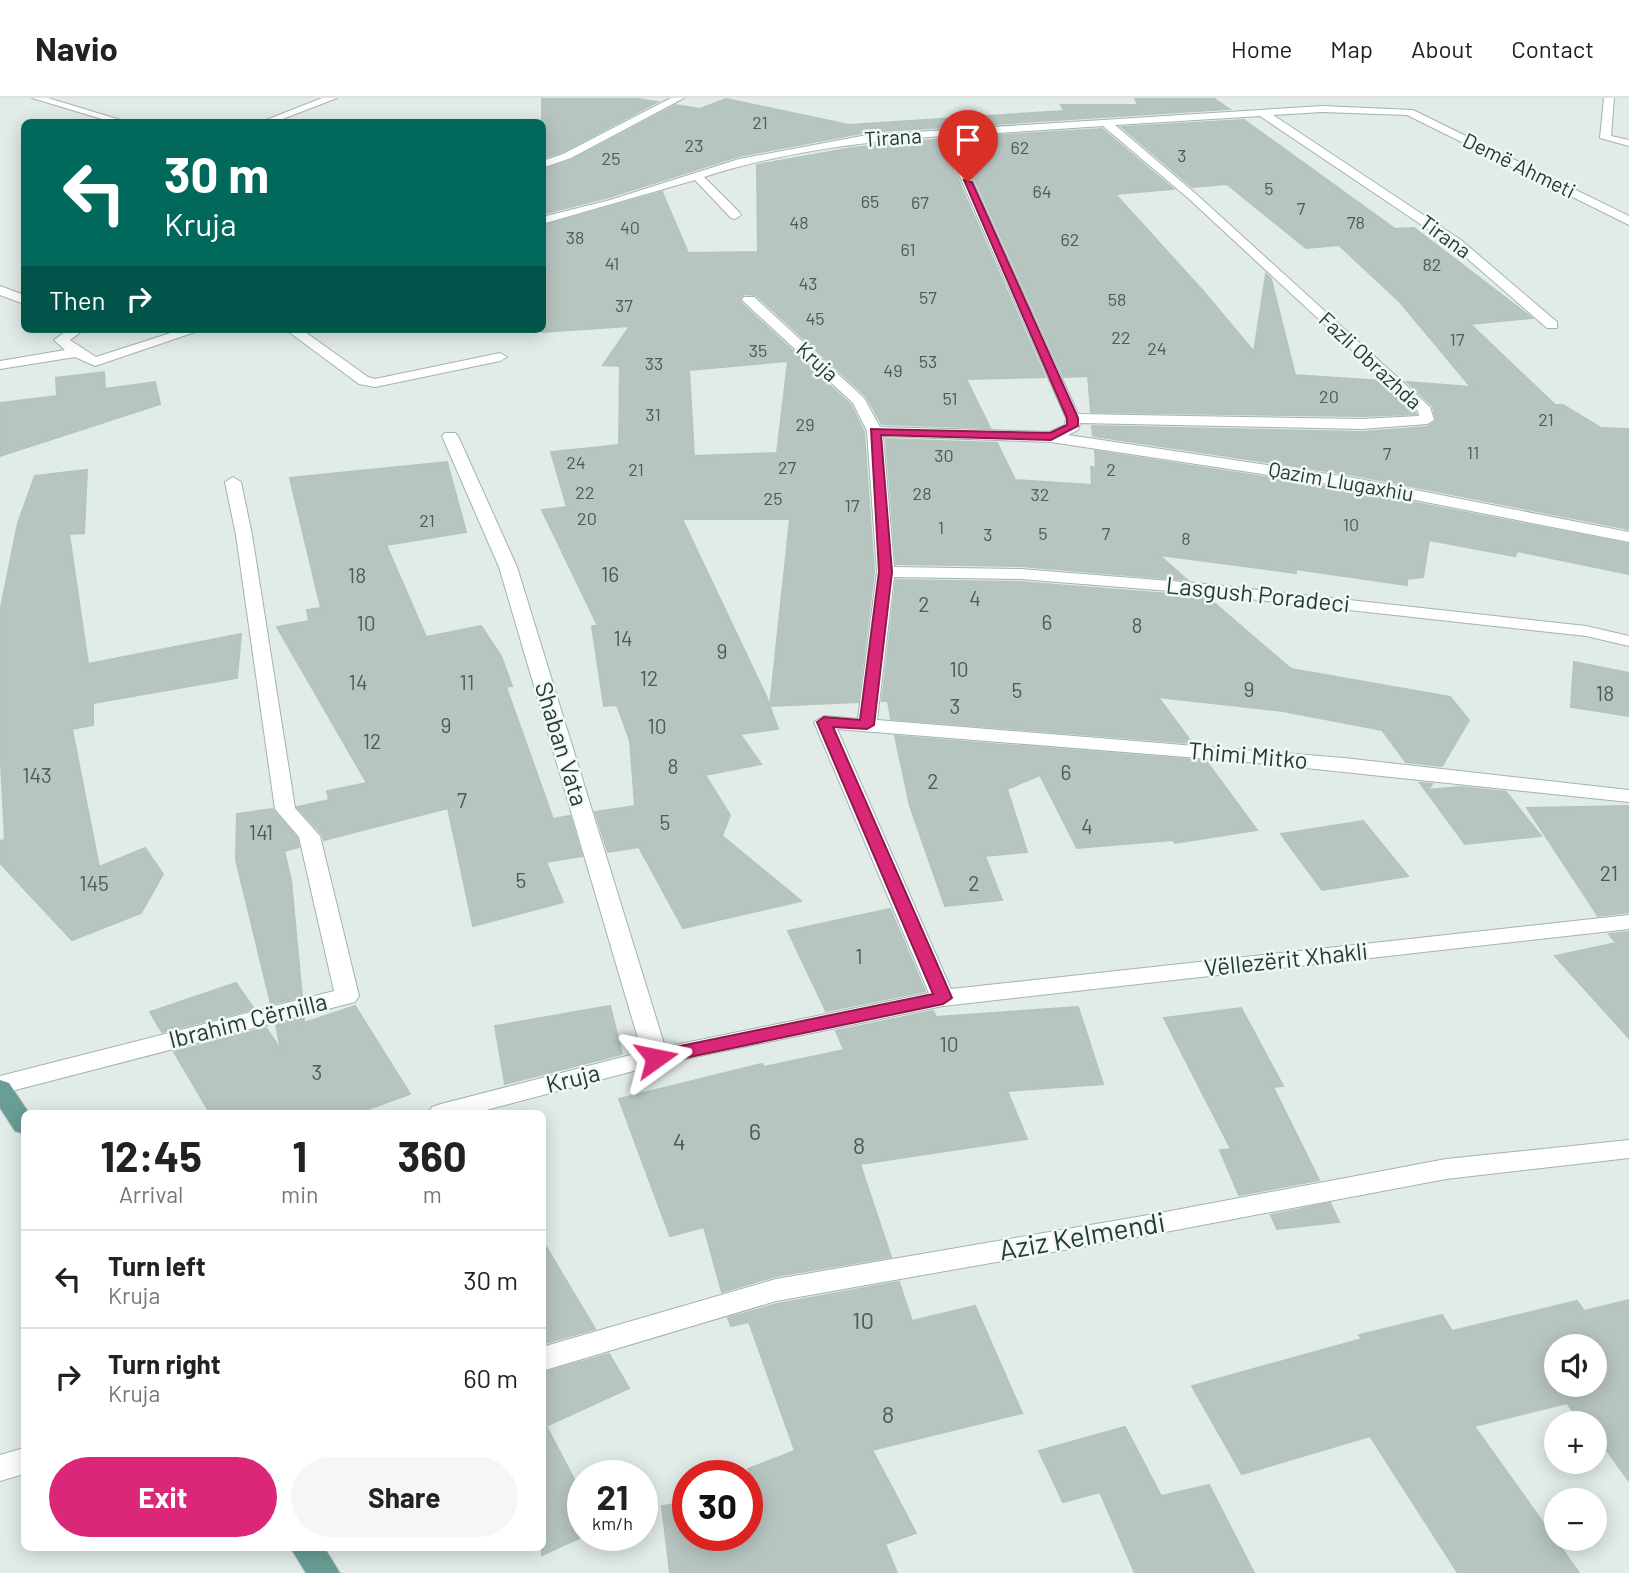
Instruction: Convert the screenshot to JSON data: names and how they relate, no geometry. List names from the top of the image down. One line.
{"streets":{"street":["Tirana","Demë Ahmeti","Fazli Obrazhda","Kruja","Qazim Llugaxhiu","Lasgush Poradeci","Shaban Vata","Thimi Mitko","Vëllezërit Xhakli","Ibrahim Cërnilla","Aziz Kelmendi"]},"crossings":[["Tirana","Demë Ahmeti"],["Tirana","Fazli Obrazhda"],["Kruja","Lasgush Poradeci"],["Kruja","Shaban Vata"],["Kruja","Thimi Mitko"],["Kruja","Vëllezërit Xhakli"]],"house_numbers":["21","23","62","3","25","5","64","65","67","7","48","78","40","38","62","61","41","82","43","57","58","37","45","22","17","24","35","53","33","49","20","51","31","21","29","11","7","30","24","27","21","2","22","28","32","25","17","20","21","10","1","5","7","3","8","16","18","4","2","6","10","8","14","9","10","12","14","11","9","5","18","3","9","10","12","8","6","143","2","7","5","4","141","21","5","145","2","1","10","3","6","4","8","10","8"],"page":{"header":"Navio","nav":["Home","Map","About","Contact"],"turn":["30 m","Kruja"],"then":"Then","eta":["12:45","Arrival","1","min","360","m"],"list":[{"name":"Turn left","note":"Kruja","value":"30 m"},{"name":"Turn right","note":"Kruja","value":"60 m"}],"map_buttons":["+","−"],"buttons":["Exit","Share"],"speed":"21 km/h","limit":"30"}}
